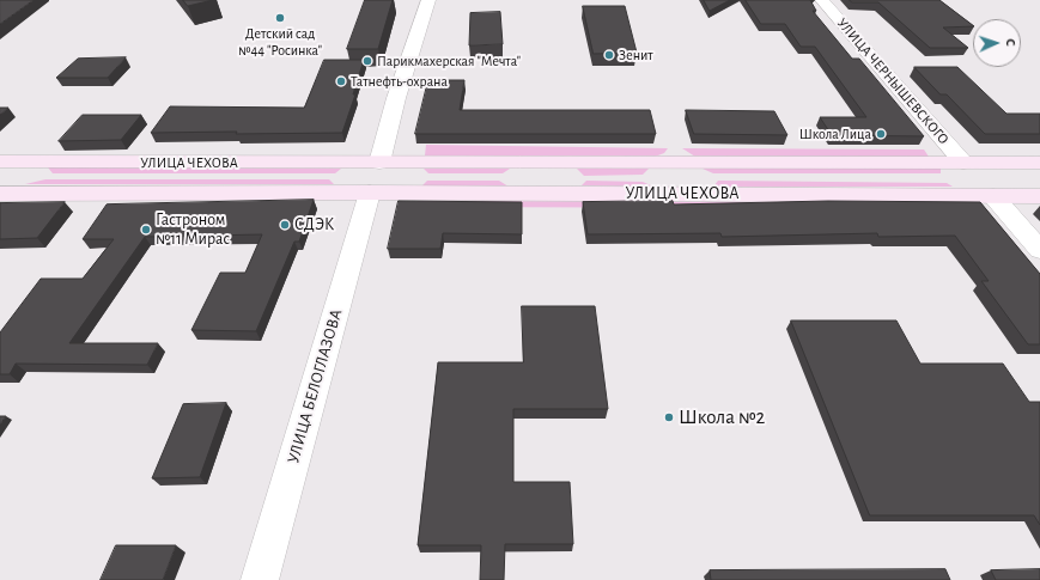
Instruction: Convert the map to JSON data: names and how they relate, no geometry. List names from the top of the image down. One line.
{"streets":{"main road":["УЛИЦА ЧЕХОВА"],"street":["УЛИЦА ЧЕРНЫШЕВСКОГО","УЛИЦА БЕЛОГЛАЗОВА"]},"crossings":[["УЛИЦА ЧЕРНЫШЕВСКОГО","УЛИЦА ЧЕХОВА"],["УЛИЦА ЧЕХОВА","УЛИЦА БЕЛОГЛАЗОВА"]],"places":["Детский сад №44 \"Росинка\"","Зенит","Парикмахерская \"Мечта\"","Татнефть-охрана","Школа Лица","СДЭК","Гастроном №11 Мирас","Школа №2"],"north":"right"}
